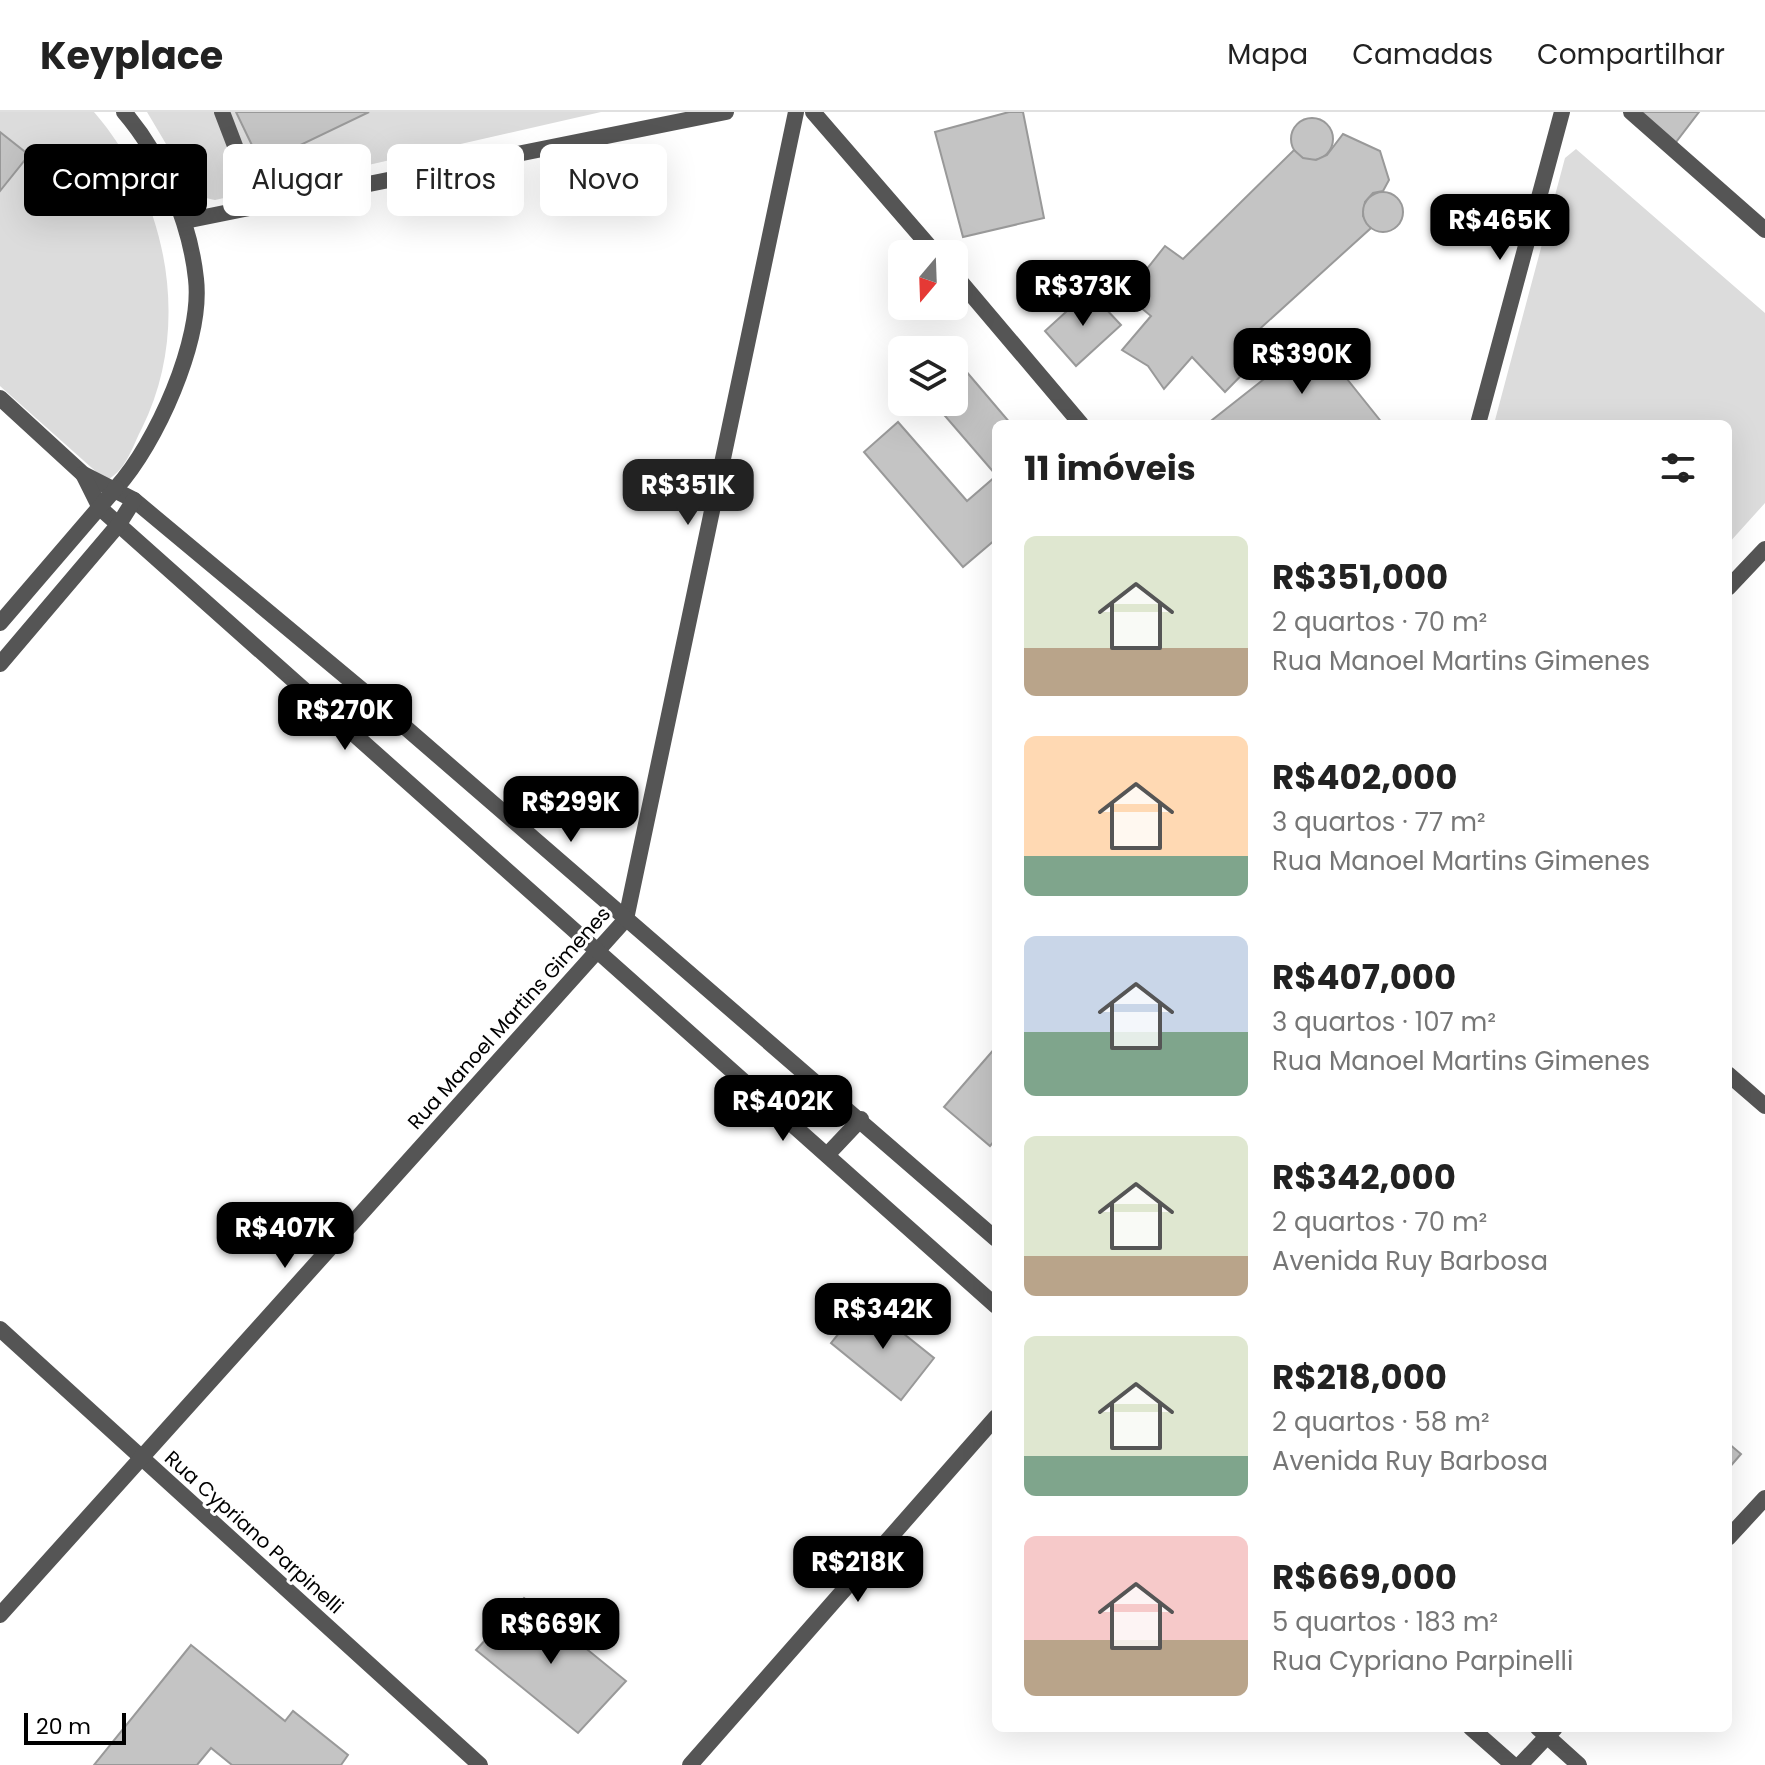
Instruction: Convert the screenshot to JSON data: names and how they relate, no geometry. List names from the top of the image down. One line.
{"streets":{"street":["Rua Manoel Martins Gimenes","Rua Cypriano Parpinelli"]},"crossings":[["Rua Manoel Martins Gimenes","Rua Cypriano Parpinelli"]],"scale_bar":"20 m","north":"bottom","page":{"header":"Keyplace","nav":["Mapa","Camadas","Compartilhar"],"chip":["Comprar","Alugar","Filtros","Novo"],"price":["R$465K","R$373K","R$390K","R$351K","R$270K","R$299K","R$402K","R$407K","R$342K","R$218K","R$669K"],"heading":"11 imóveis","list":[{"name":"R$351,000","note":"2 quartos · 70 m² · Rua Manoel Martins Gimenes"},{"name":"R$402,000","note":"3 quartos · 77 m² · Rua Manoel Martins Gimenes"},{"name":"R$407,000","note":"3 quartos · 107 m² · Rua Manoel Martins Gimenes"},{"name":"R$342,000","note":"2 quartos · 70 m² · Avenida Ruy Barbosa"},{"name":"R$218,000","note":"2 quartos · 58 m² · Avenida Ruy Barbosa"},{"name":"R$669,000","note":"5 quartos · 183 m² · Rua Cypriano Parpinelli"}],"scale":"20 m"}}
